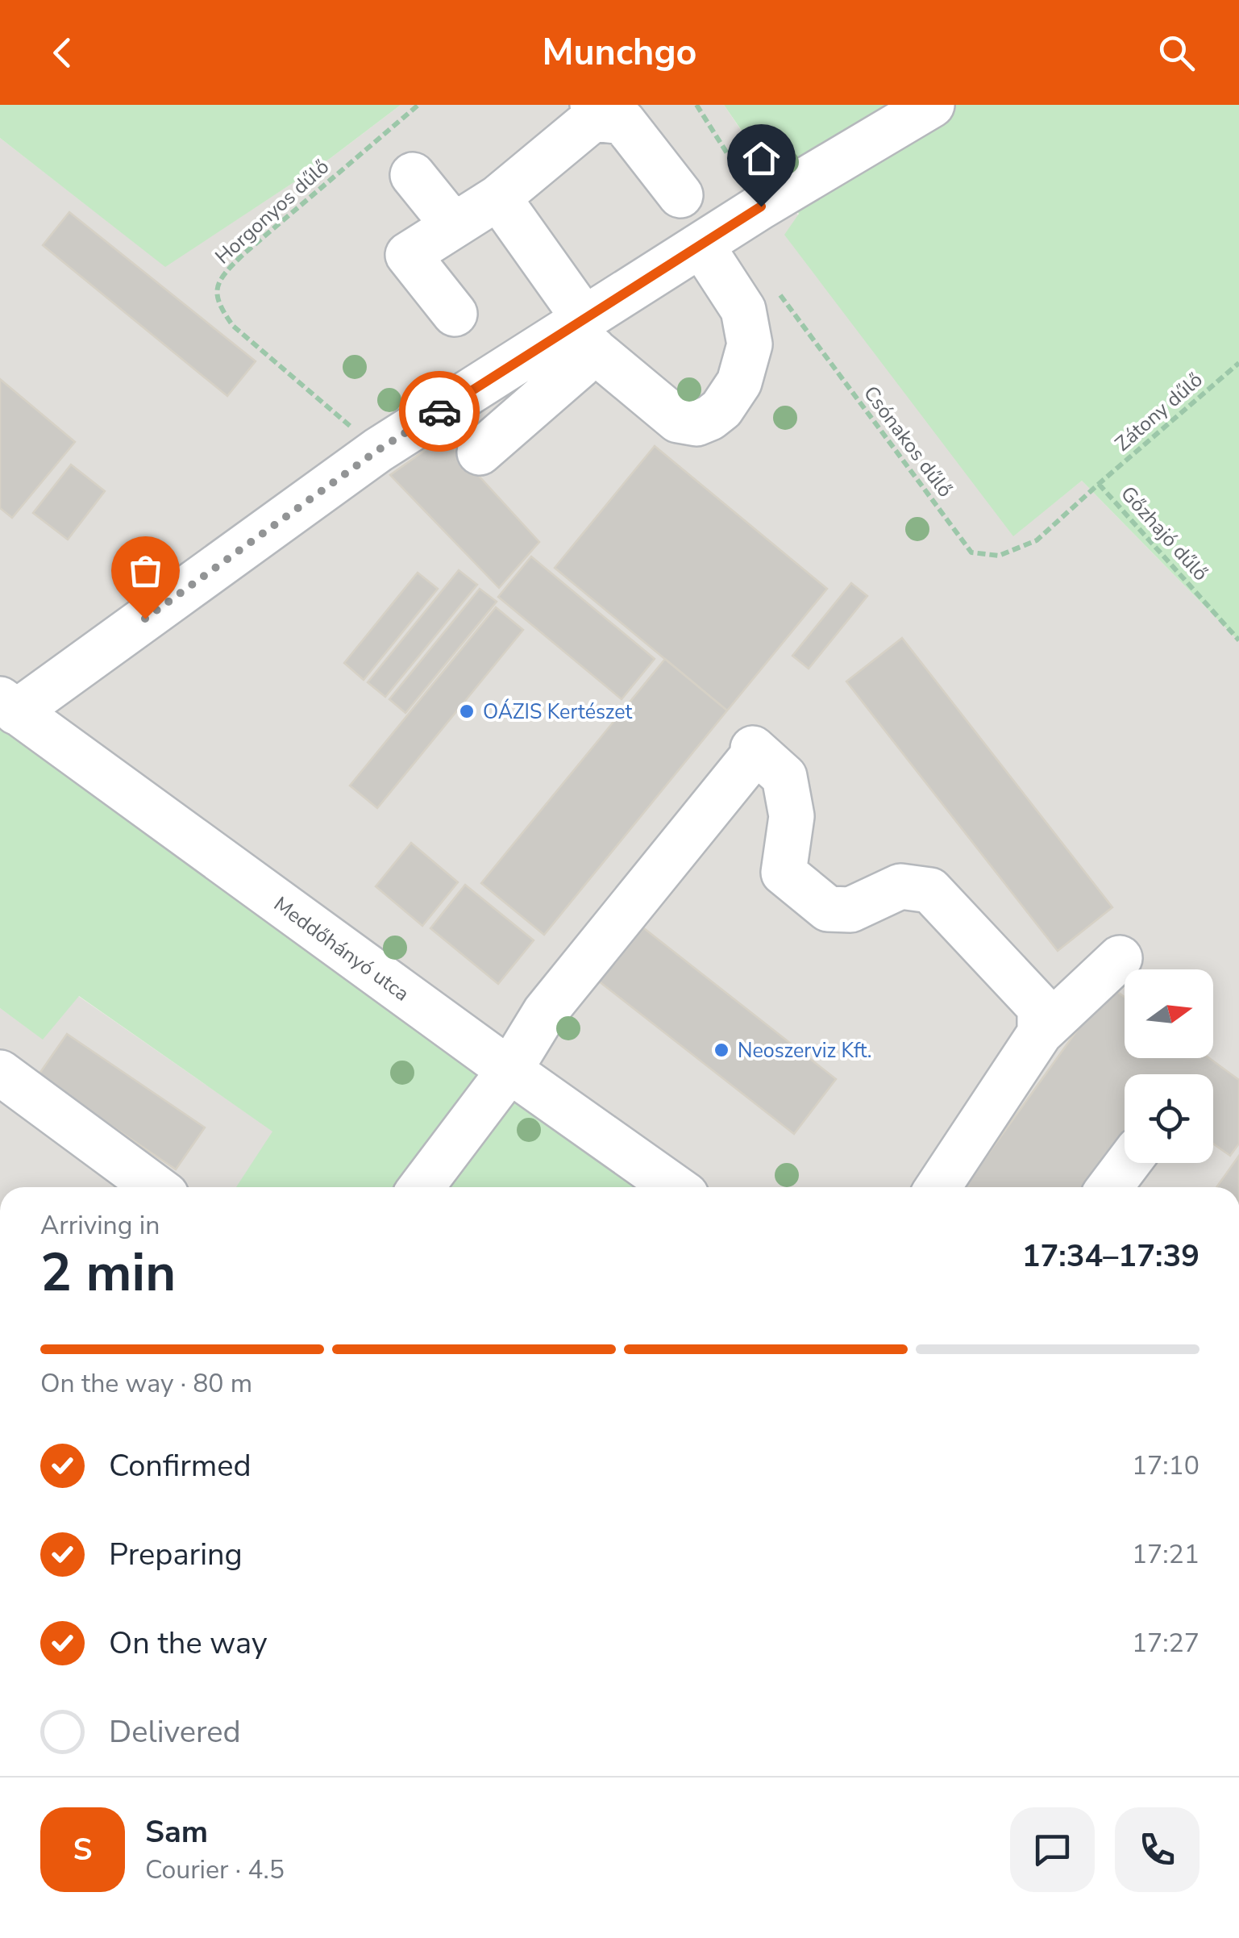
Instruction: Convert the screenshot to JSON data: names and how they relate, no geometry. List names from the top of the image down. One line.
{"streets":{"street":["Meddőhányó utca"],"path":["Horgonyos dűlő","Zátony dűlő","Csónakos dűlő","Gőzhajó dűlő"]},"crossings":[["Zátony dűlő","Csónakos dűlő"],["Zátony dűlő","Gőzhajó dűlő"],["Csónakos dűlő","Gőzhajó dűlő"]],"places":["OÁZIS Kertészet","Neoszerviz Kft."],"north":"right","page":{"header":"Munchgo","heading":["2 min","Arriving in","17:34–17:39"],"panel":["Sam","Courier · 4.5"],"bar":"On the way · 80 m","list":[["Confirmed","17:10"],["Preparing","17:21"],["On the way","17:27"],"Delivered"],"round":"S"}}
